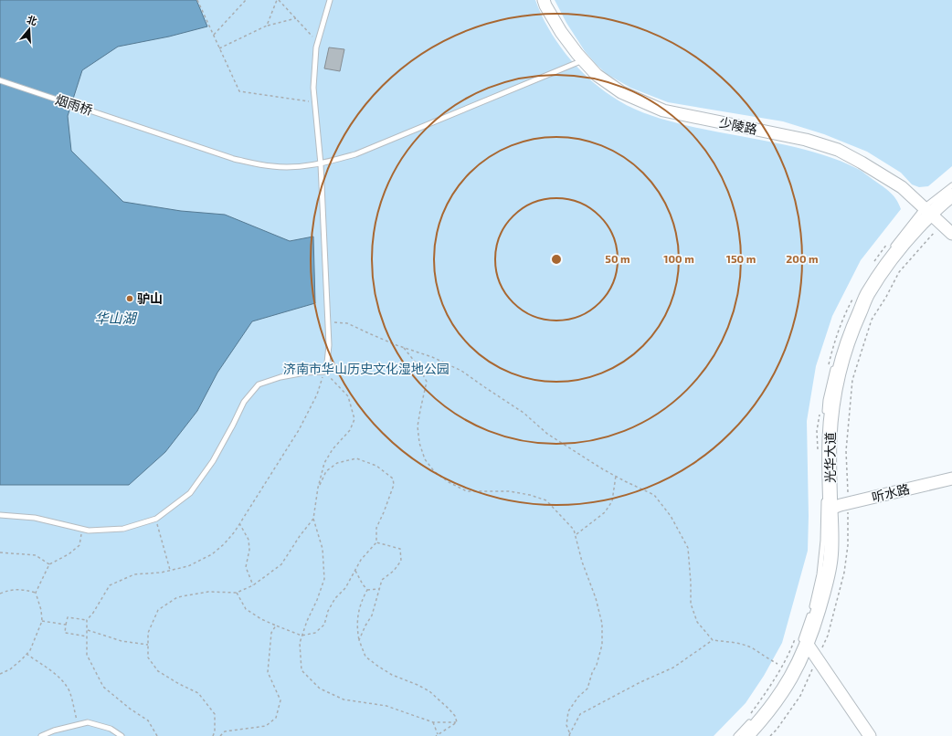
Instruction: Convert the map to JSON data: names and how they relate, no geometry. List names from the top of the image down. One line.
{"streets":{"main road":["光华大道"],"street":["少陵路","听水路"],"lane":["烟雨桥"]},"crossings":[["烟雨桥","少陵路"],["少陵路","光华大道"],["光华大道","听水路"]],"water":["华山湖"],"parks":["济南市华山历史文化湿地公园"],"places":["驴山"],"north":"top","rings":["50 m","100 m","150 m","200 m"]}
